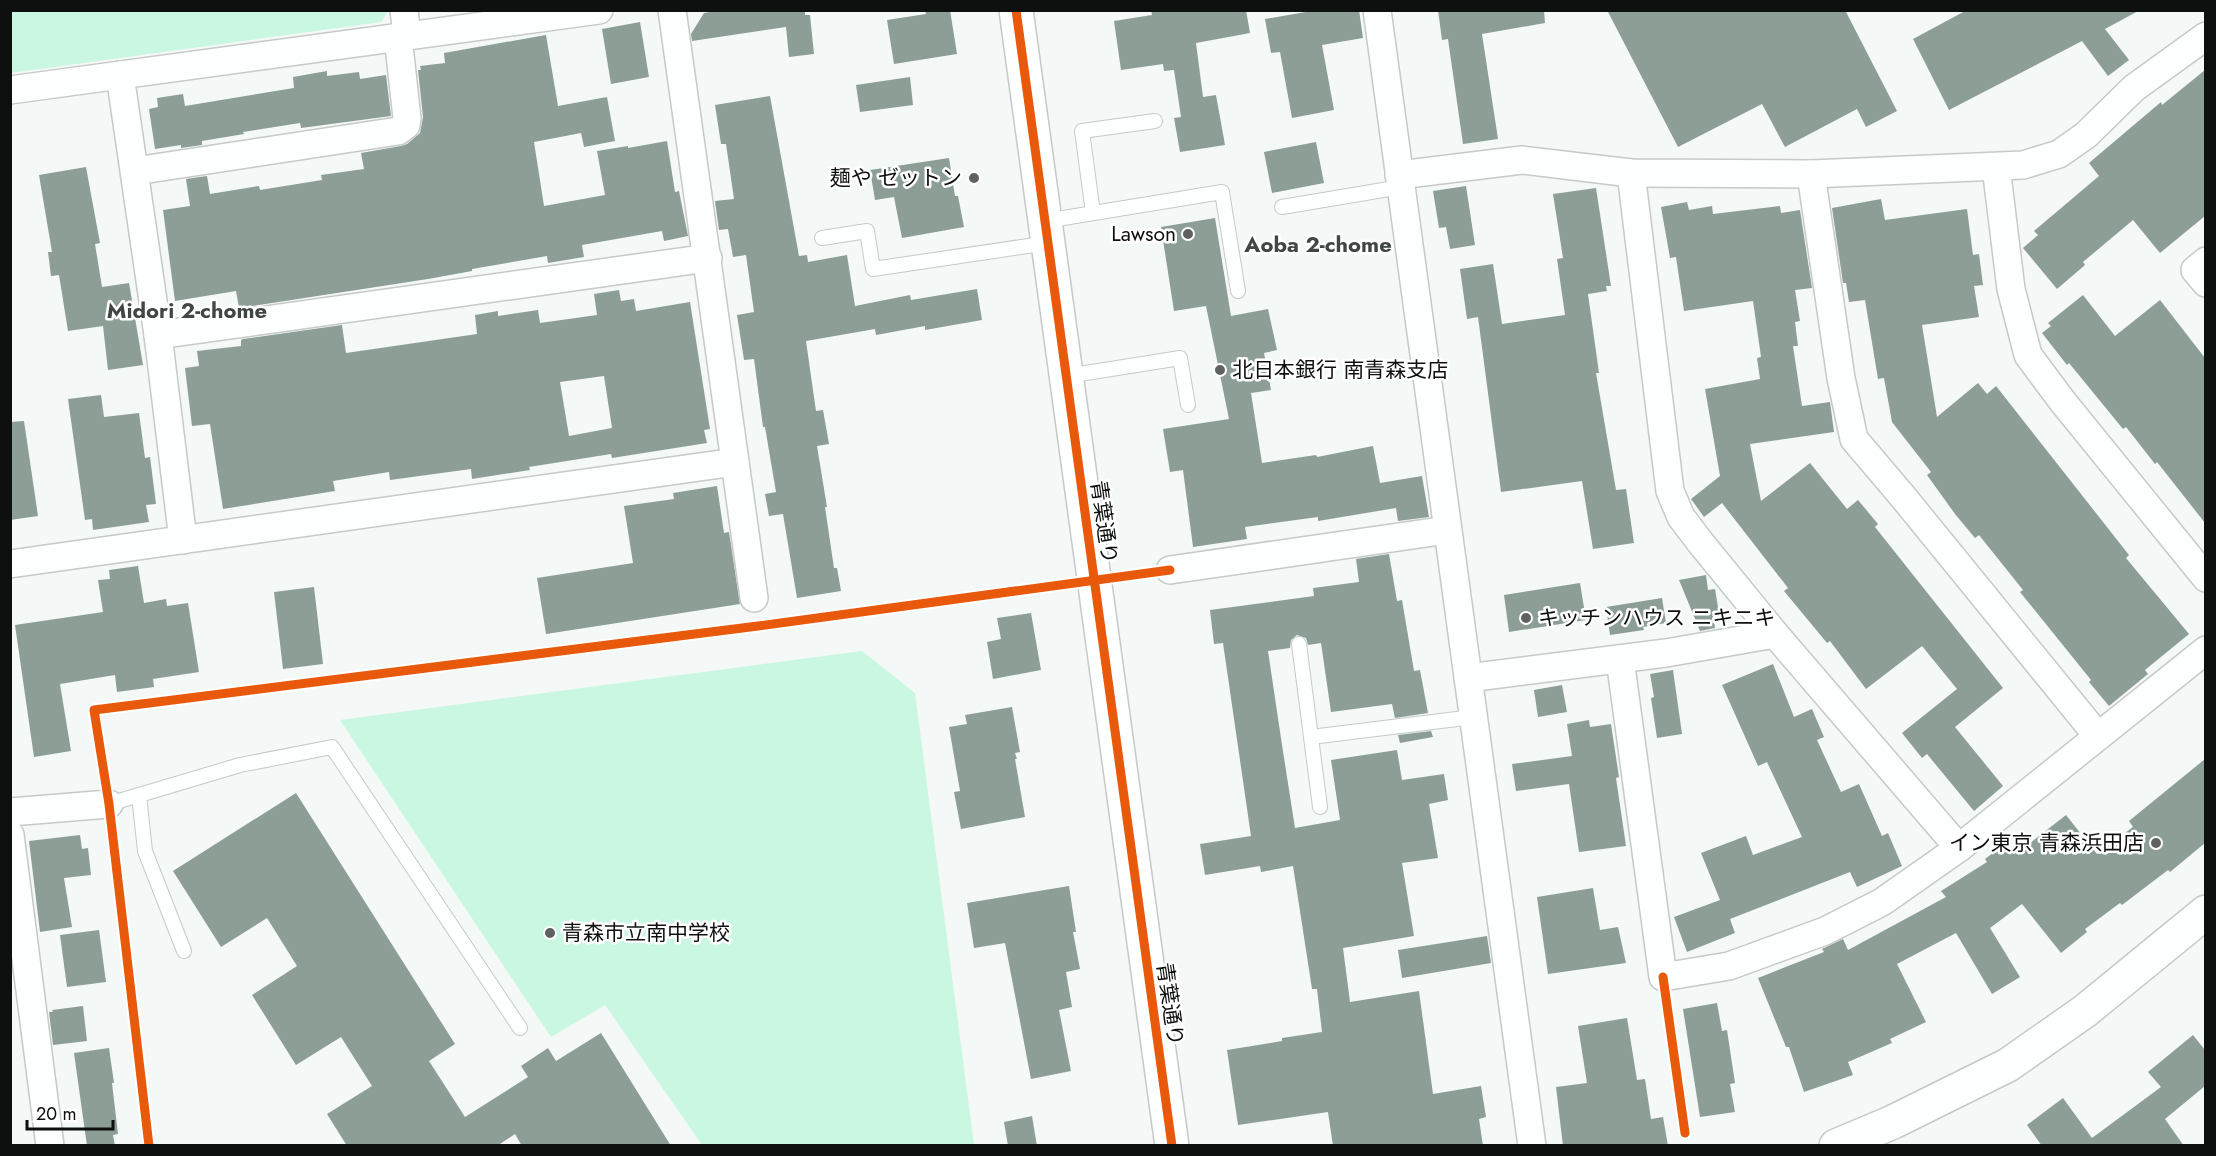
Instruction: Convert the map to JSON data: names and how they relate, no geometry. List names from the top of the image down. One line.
{"streets":{"street":["青葉通り"]},"districts":["Aoba 2-chome","Midori 2-chome"],"places":["麺や ゼットン","Lawson","北日本銀行 南青森支店","キッチンハウス ニキニキ","イン東京 青森浜田店","青森市立南中学校"],"scale_bar":"20 m"}
